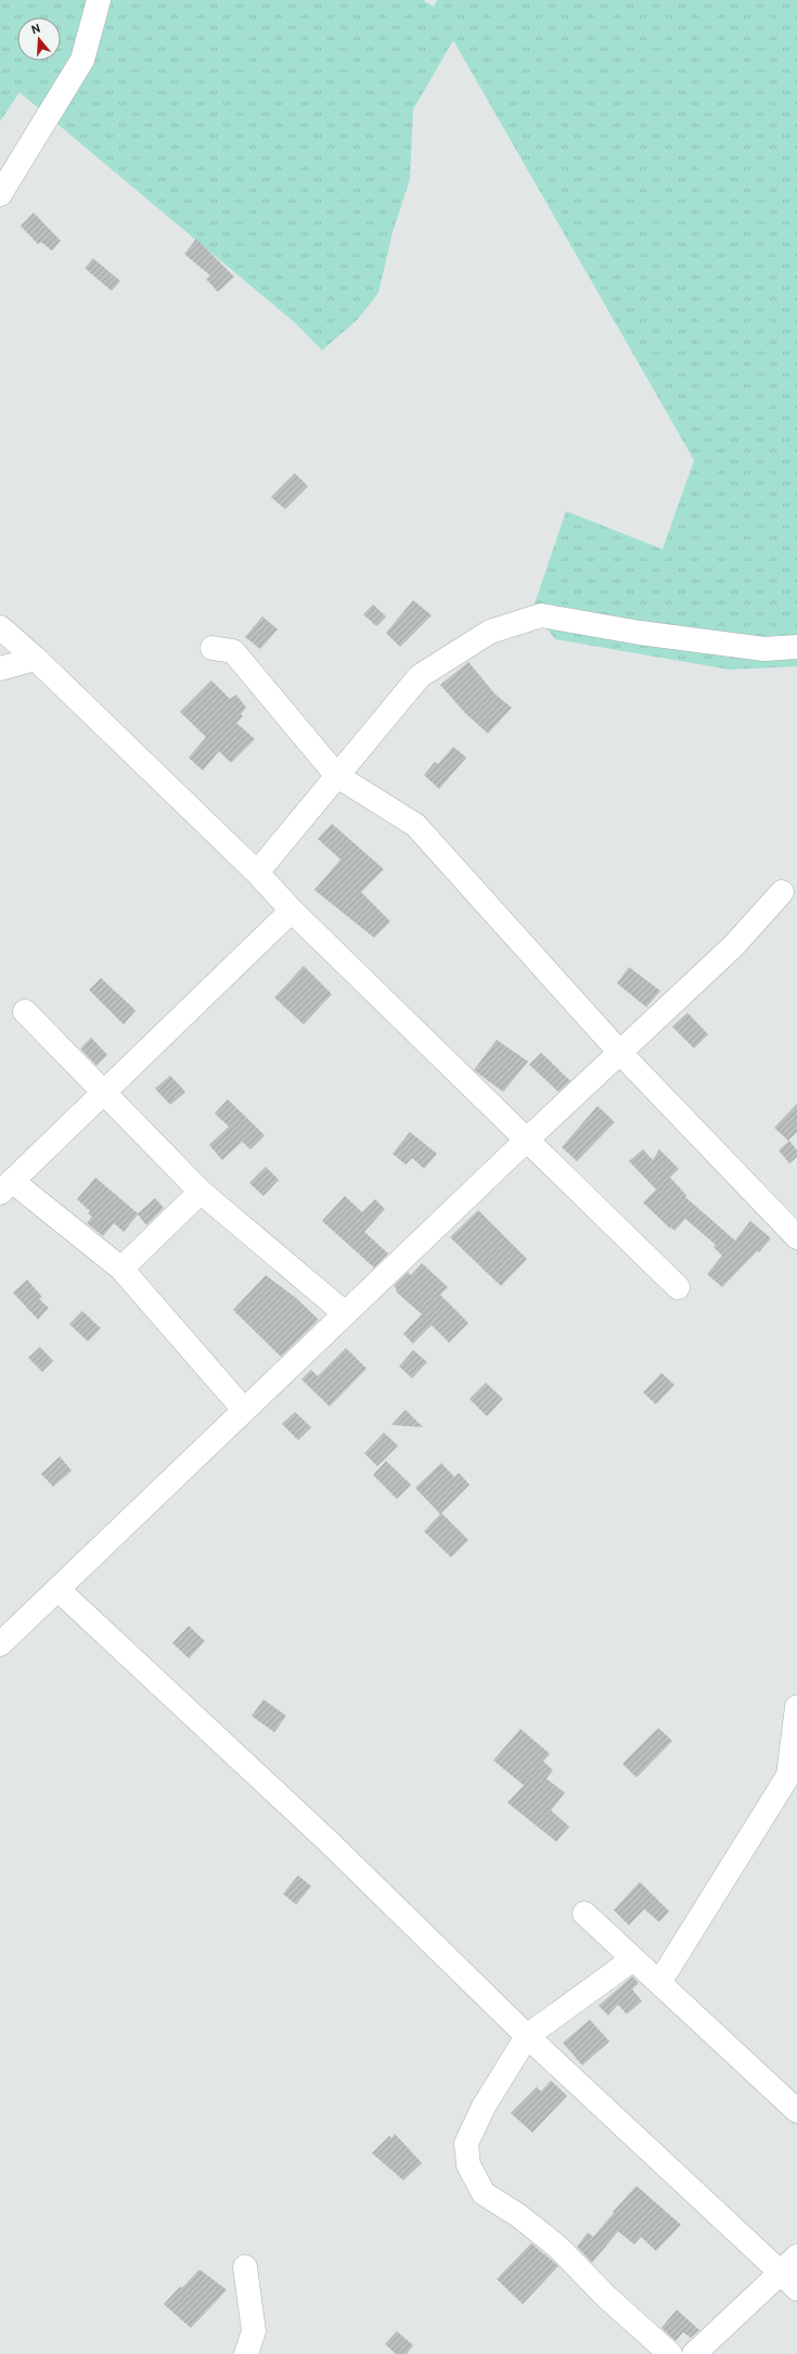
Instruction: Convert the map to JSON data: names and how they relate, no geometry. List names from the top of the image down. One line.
{"north":"top"}
